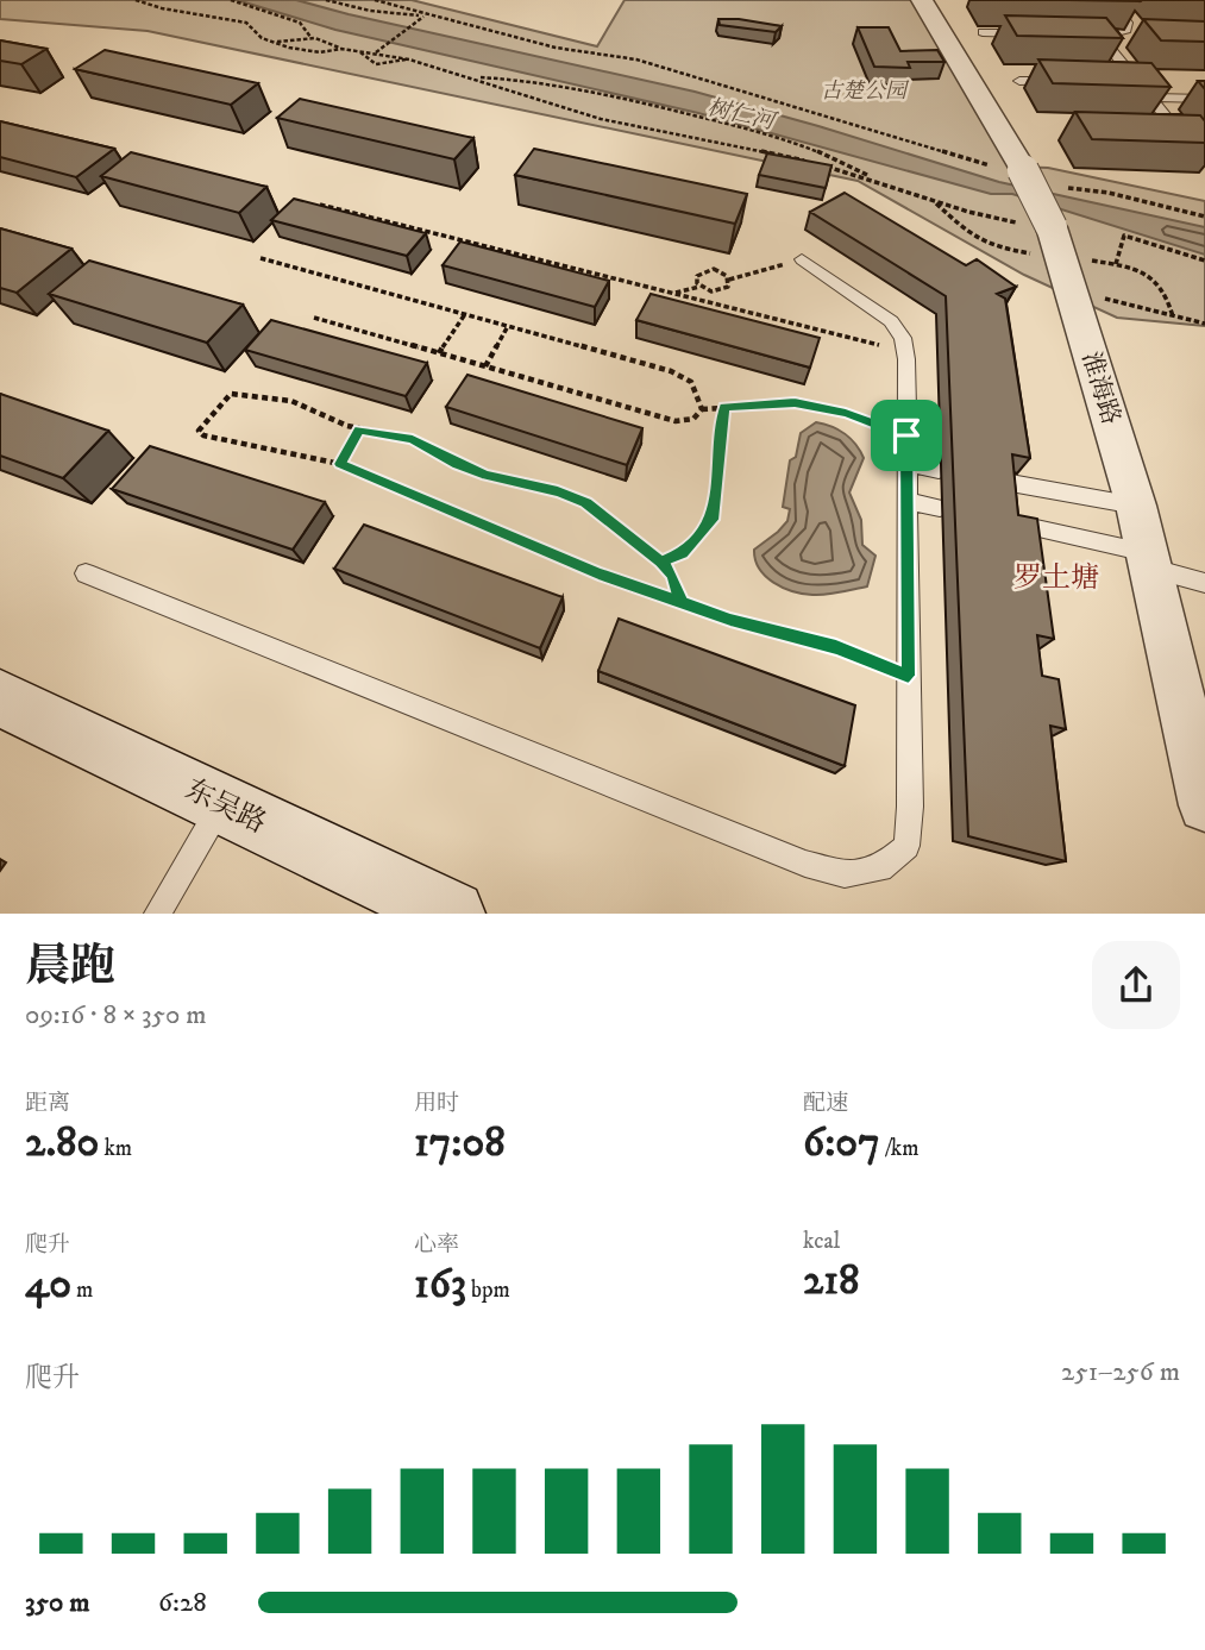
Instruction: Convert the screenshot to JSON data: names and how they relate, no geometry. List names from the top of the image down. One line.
{"streets":{"street":["淮海路","东吴路"]},"districts":["罗土塘"],"water":["树仁河"],"parks":["古楚公园"],"page":{"heading":["晨跑","09:16 · 8 × 350 m"],"stats":[["距离","2.80 km"],["用时","17:08"],["配速","6:07 /km"],["爬升","40 m"],["心率","163 bpm"],["kcal","218"]],"chart":["爬升","251–256 m"],"list":[{"name":"350 m","note":"6:28"}]}}
